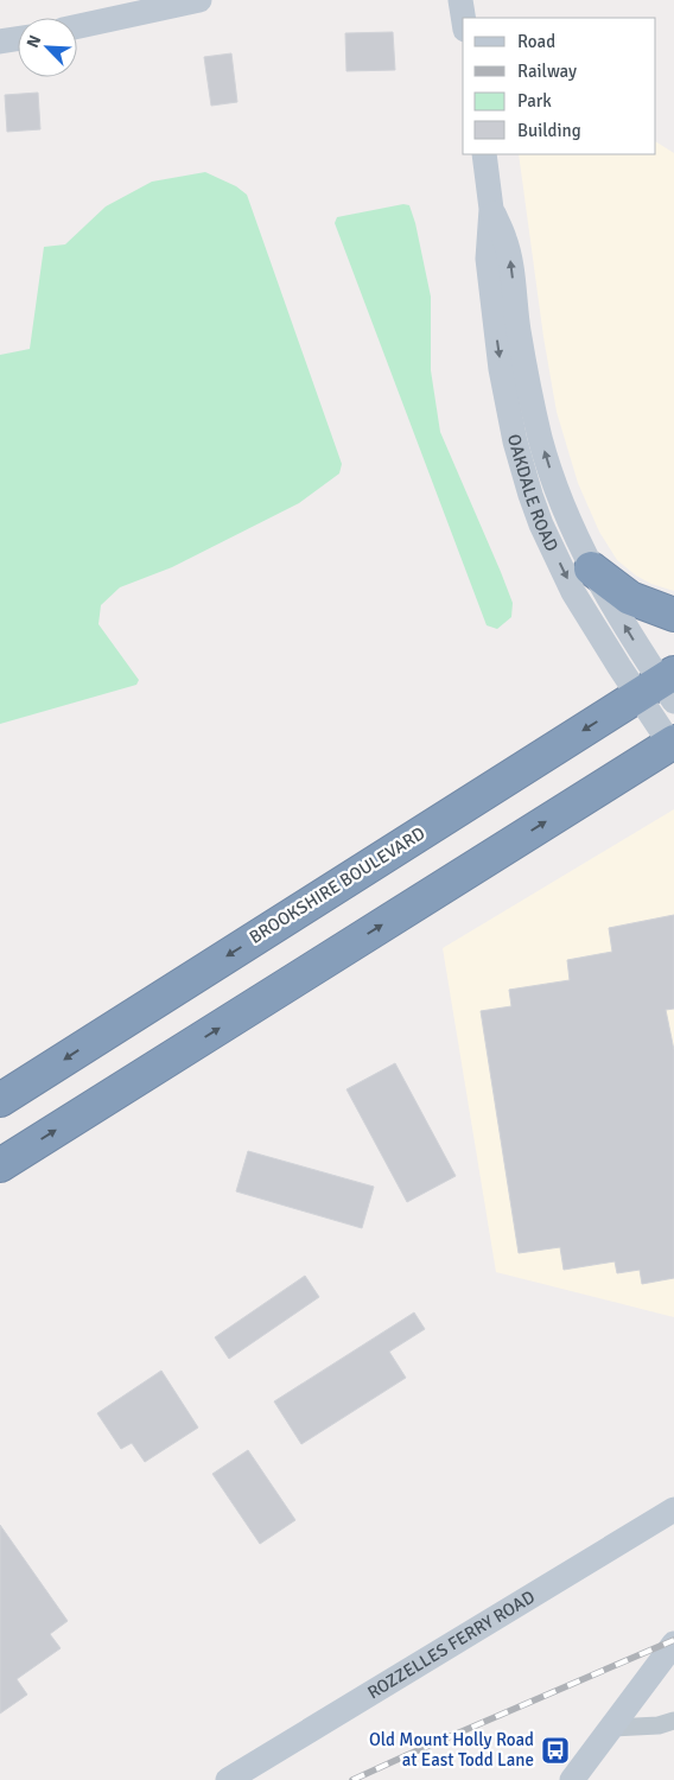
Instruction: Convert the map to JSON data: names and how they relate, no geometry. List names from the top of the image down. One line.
{"streets":{"highway":["BROOKSHIRE BOULEVARD"],"main road":["OAKDALE ROAD","ROZZELLES FERRY ROAD"]},"crossings":[["OAKDALE ROAD","BROOKSHIRE BOULEVARD"]],"places":{"bus stop":["Old Mount Holly Road at East Todd Lane"]},"legend":["Road","Railway","Park","Building"],"north":"top left"}
